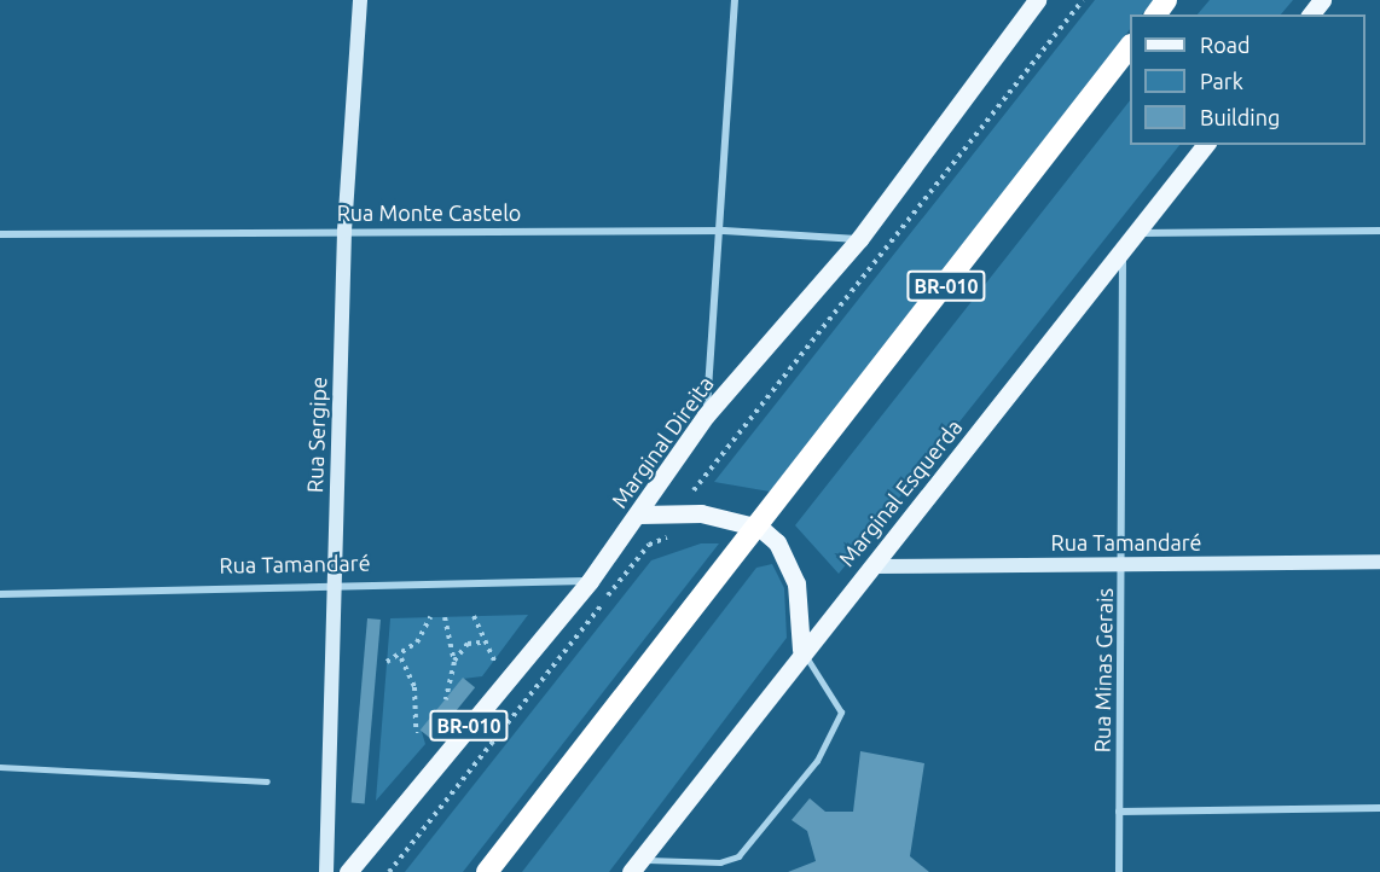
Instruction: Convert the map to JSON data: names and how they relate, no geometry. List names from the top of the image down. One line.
{"streets":{"highway":["BR-010"],"main road":["Marginal Direita","Marginal Esquerda"],"street":["Rua Monte Castelo","Rua Sergipe","Rua Tamandaré","Rua Minas Gerais"]},"crossings":[["Rua Monte Castelo","Rua Sergipe"],["Rua Monte Castelo","Marginal Direita"],["Rua Sergipe","Rua Tamandaré"],["Marginal Direita","Rua Tamandaré"],["Marginal Esquerda","Rua Tamandaré"],["Marginal Esquerda","Rua Minas Gerais"],["Rua Tamandaré","Rua Minas Gerais"]],"legend":["Road","Park","Building"]}
